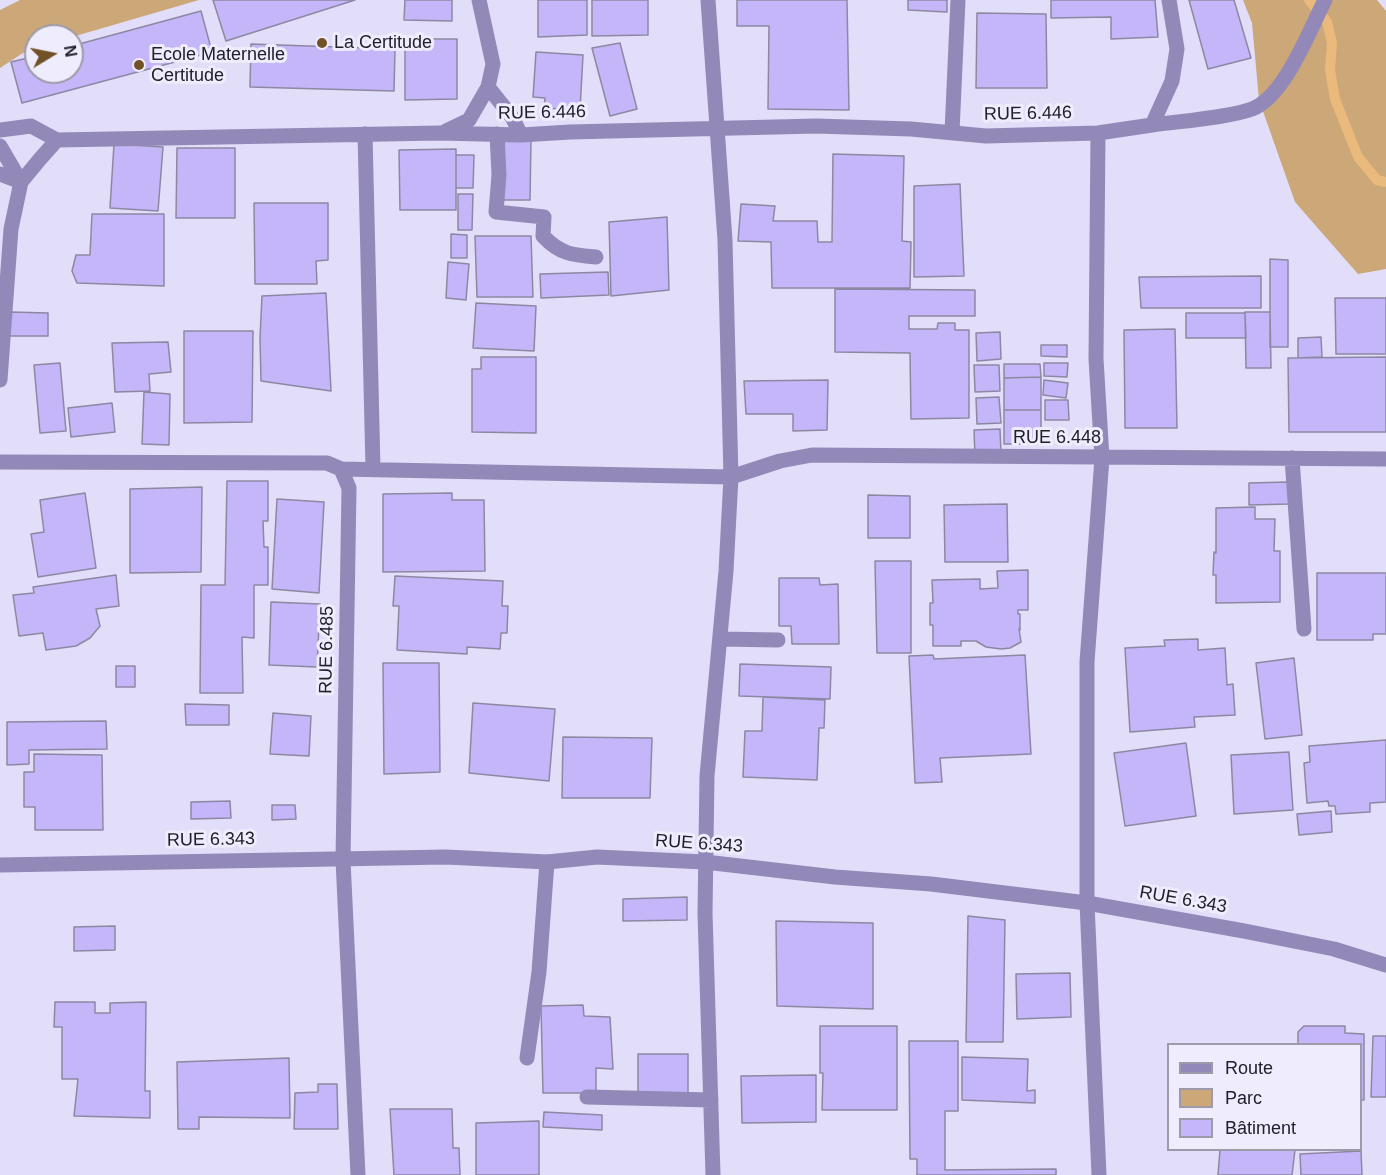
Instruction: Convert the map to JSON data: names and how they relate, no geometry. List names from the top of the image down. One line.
{"streets":{"street":["RUE 6.446","RUE 6.448","RUE 6.485","RUE 6.343"]},"crossings":[["RUE 6.448","RUE 6.485"],["RUE 6.485","RUE 6.343"]],"places":["La Certitude","Ecole Maternelle Certitude"],"legend":["Route","Parc","Bâtiment"],"north":"right"}
